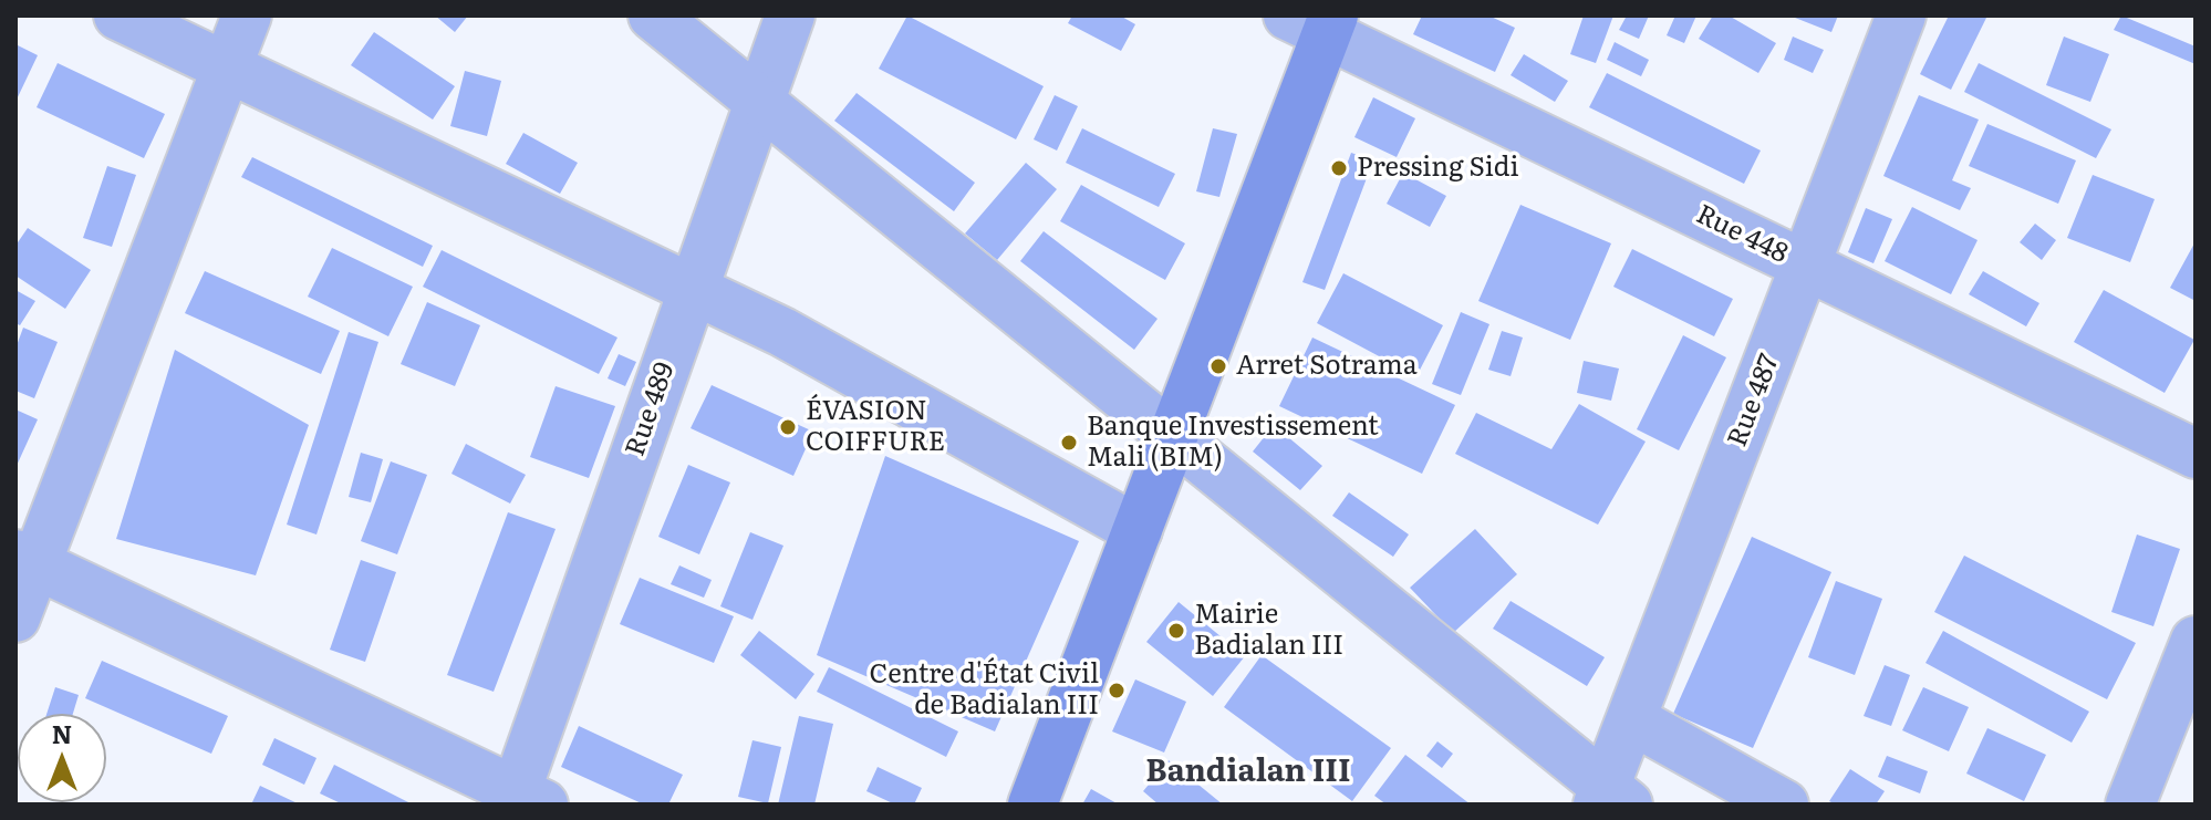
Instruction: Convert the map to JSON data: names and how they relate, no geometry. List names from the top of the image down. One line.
{"streets":{"street":["Rue 448","Rue 487","Rue 489"]},"crossings":[["Rue 448","Rue 487"]],"districts":["Bandialan III"],"places":["Pressing Sidi","Arret Sotrama","ÉVASION COIFFURE","Banque Investissement Mali (BIM)","Mairie Badialan III","Centre d'État Civil de Badialan III"],"north":"top"}
